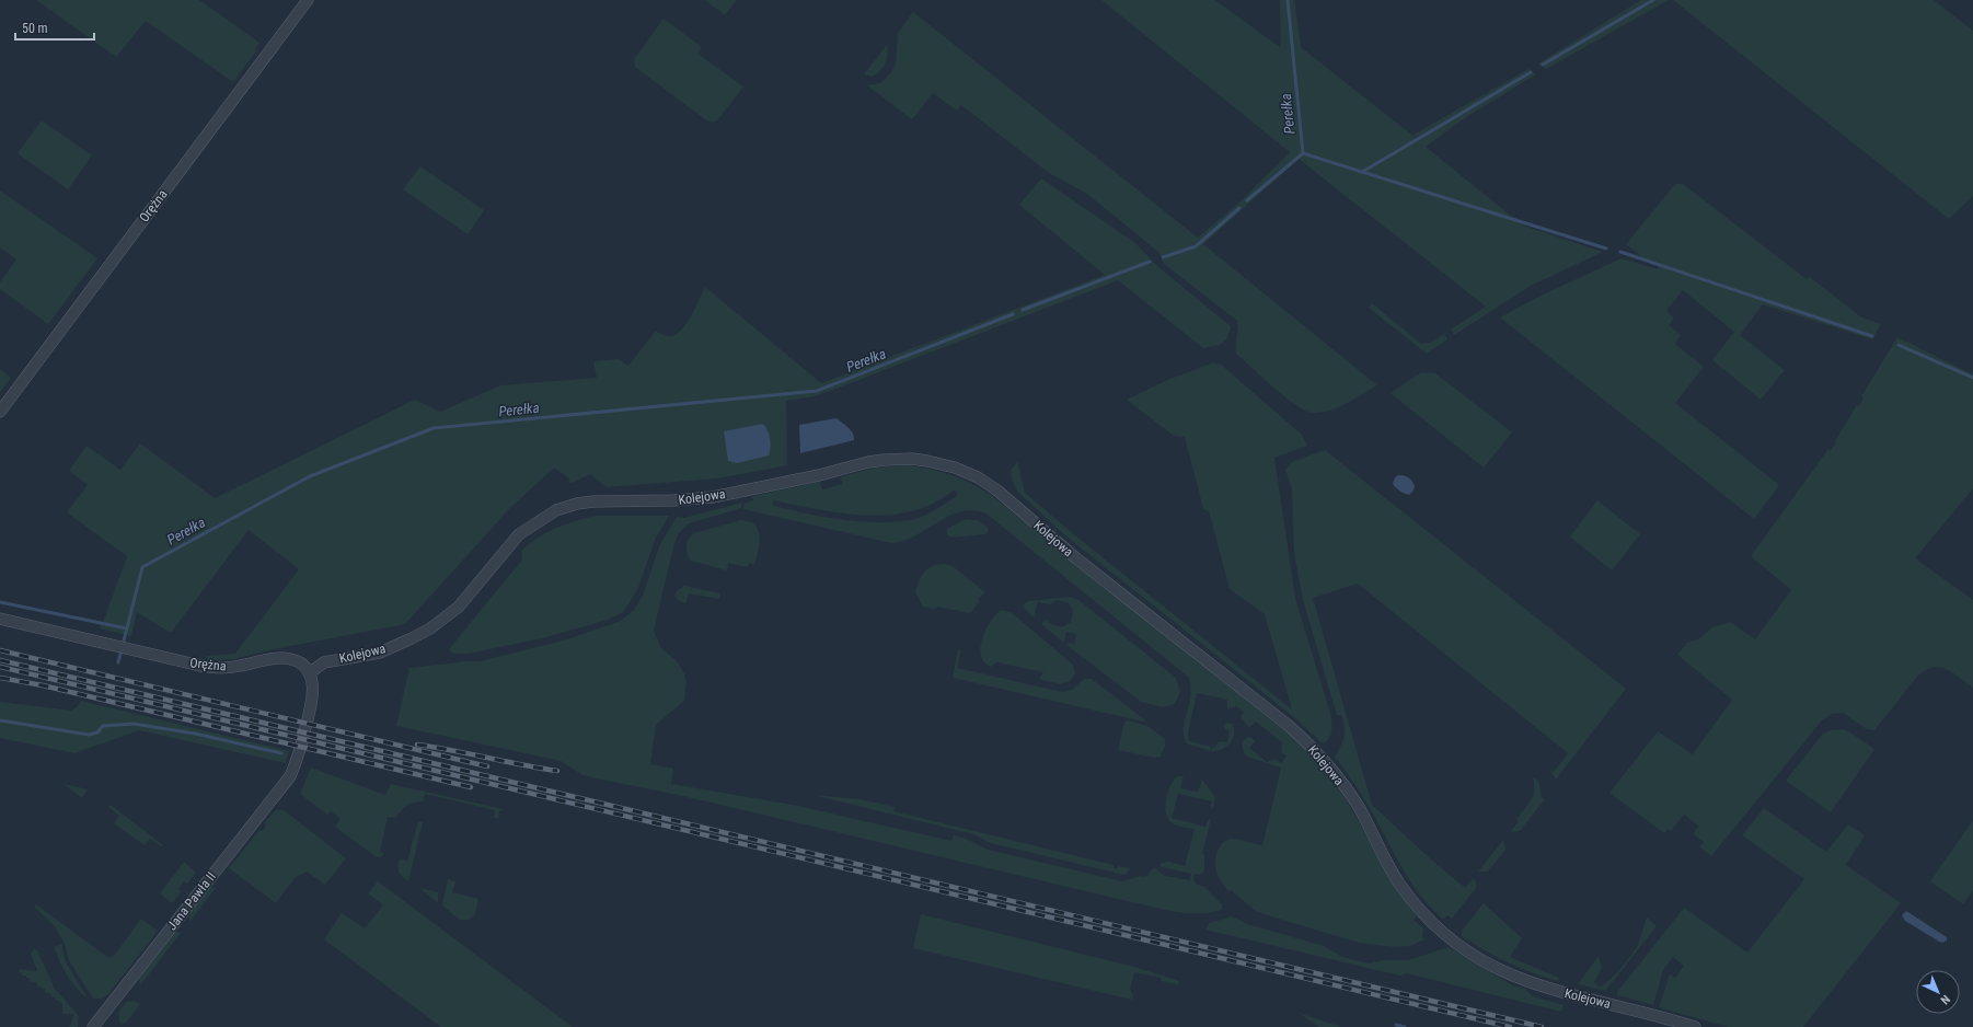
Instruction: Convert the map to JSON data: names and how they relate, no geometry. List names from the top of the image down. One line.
{"streets":{"street":["Orężna","Kolejowa","Jana Pawła II"]},"crossings":[["Orężna","Kolejowa"],["Orężna","Jana Pawła II"],["Kolejowa","Jana Pawła II"]],"water":["Perełka"],"scale_bar":"50 m","north":"bottom right"}
